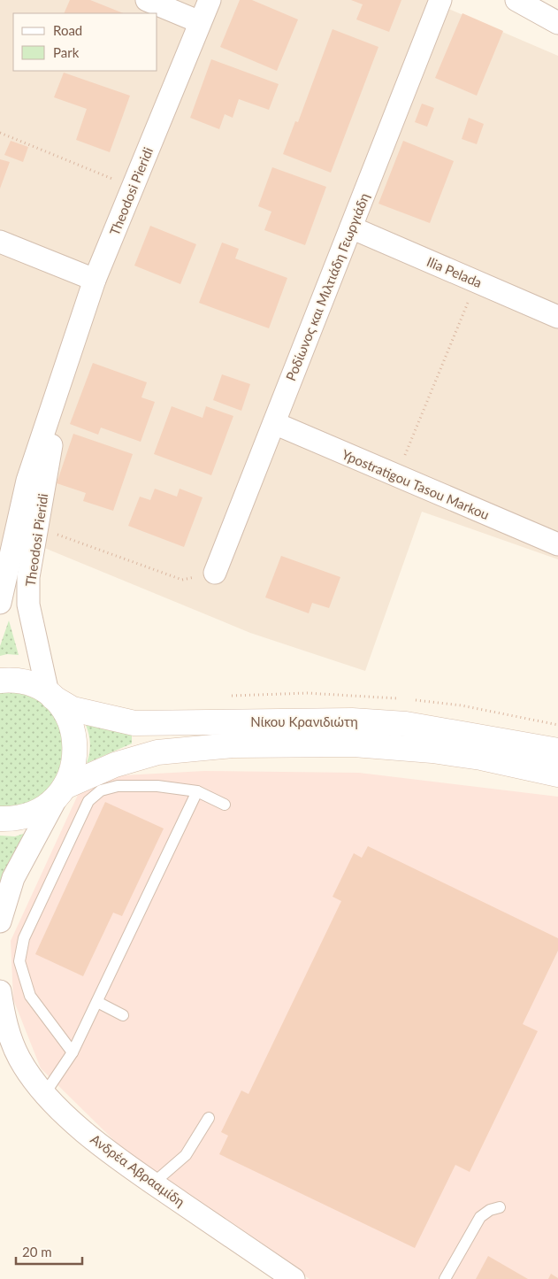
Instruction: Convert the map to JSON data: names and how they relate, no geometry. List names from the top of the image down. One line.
{"streets":{"main road":["Νίκου Κρανιδιώτη"],"street":["Theodosi Pieridi","Ilia Pelada","Ροδίωνος και Μιλτιάδη Γεωργιάδη","Ypostratigou Tasou Markou","Ανδρέα Αβρααμίδη"]},"crossings":[["Theodosi Pieridi","Νίκου Κρανιδιώτη"],["Ilia Pelada","Ροδίωνος και Μιλτιάδη Γεωργιάδη"],["Ροδίωνος και Μιλτιάδη Γεωργιάδη","Ypostratigou Tasou Markou"]],"legend":["Road","Park"],"scale_bar":"20 m"}
